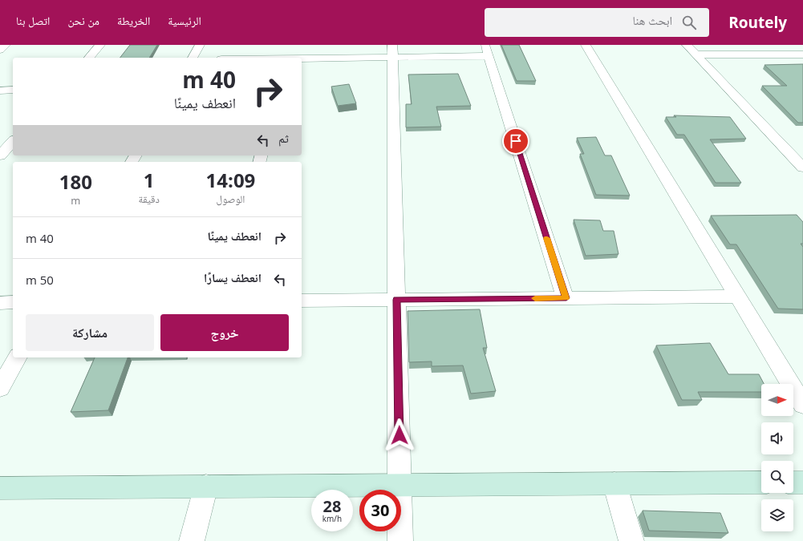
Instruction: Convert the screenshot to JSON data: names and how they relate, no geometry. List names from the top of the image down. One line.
{"north":"right","page":{"header":"Routely","search":"ابحث هنا","nav":["الرئيسية","الخريطة","من نحن","اتصل بنا"],"turn":["40 m","انعطف يمينًا"],"then":"ثم","eta":["14:09","الوصول","1","دقيقة","180","m"],"list":[{"name":"انعطف يمينًا","value":"40 m"},{"name":"انعطف يسارًا","value":"50 m"}],"buttons":["خروج","مشاركة"],"speed":"28 km/h","limit":"30"}}
